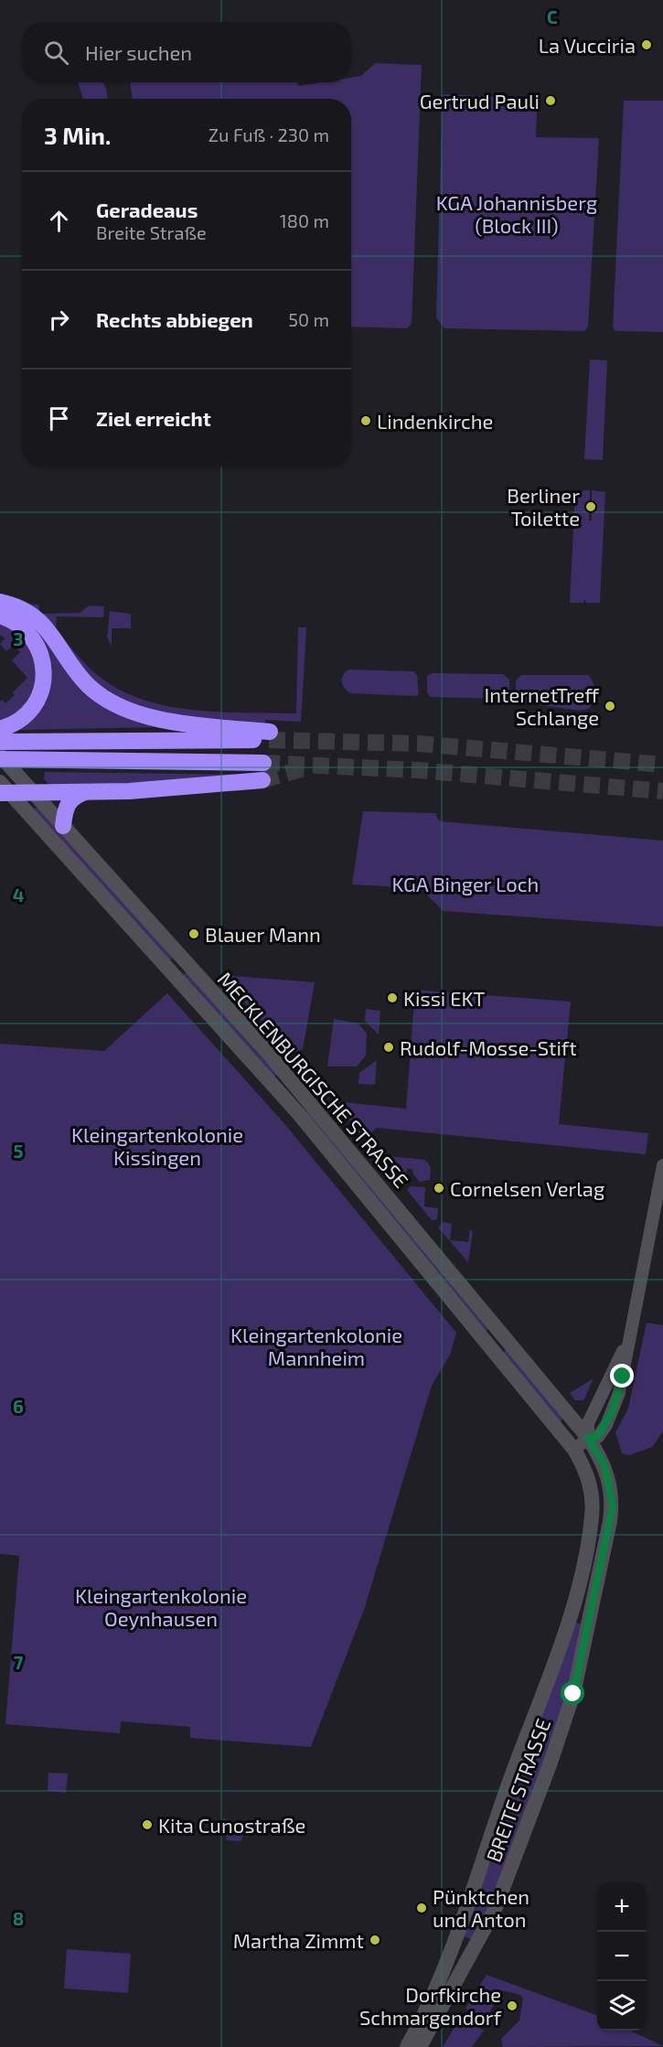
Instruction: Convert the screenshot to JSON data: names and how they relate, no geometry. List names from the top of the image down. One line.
{"streets":{"main road":["MECKLENBURGISCHE STRASSE","BREITE STRASSE"]},"crossings":[["MECKLENBURGISCHE STRASSE","BREITE STRASSE"]],"parks":["KGA Johannisberg (Block III)","KGA Binger Loch","Kleingartenkolonie Kissingen","Kleingartenkolonie Mannheim","Kleingartenkolonie Oeynhausen"],"places":["La Vucciria","Gertrud Pauli","Lindenkirche","Berliner Toilette","InternetTreff Schlange","Blauer Mann","Kissi EKT","Rudolf-Mosse-Stift","Cornelsen Verlag","Kita Cunostraße","Pünktchen und Anton","Martha Zimmt","Dorfkirche Schmargendorf"],"page":{"search":"Hier suchen","heading":["3 Min.","Zu Fuß · 230 m"],"list":[["Geradeaus","Breite Straße","180 m"],["Rechts abbiegen","50 m"],"Ziel erreicht"],"map_buttons":["+","−"]},"grid":{"columns":["C"],"rows":["3","4","5","6","7","8"]}}
